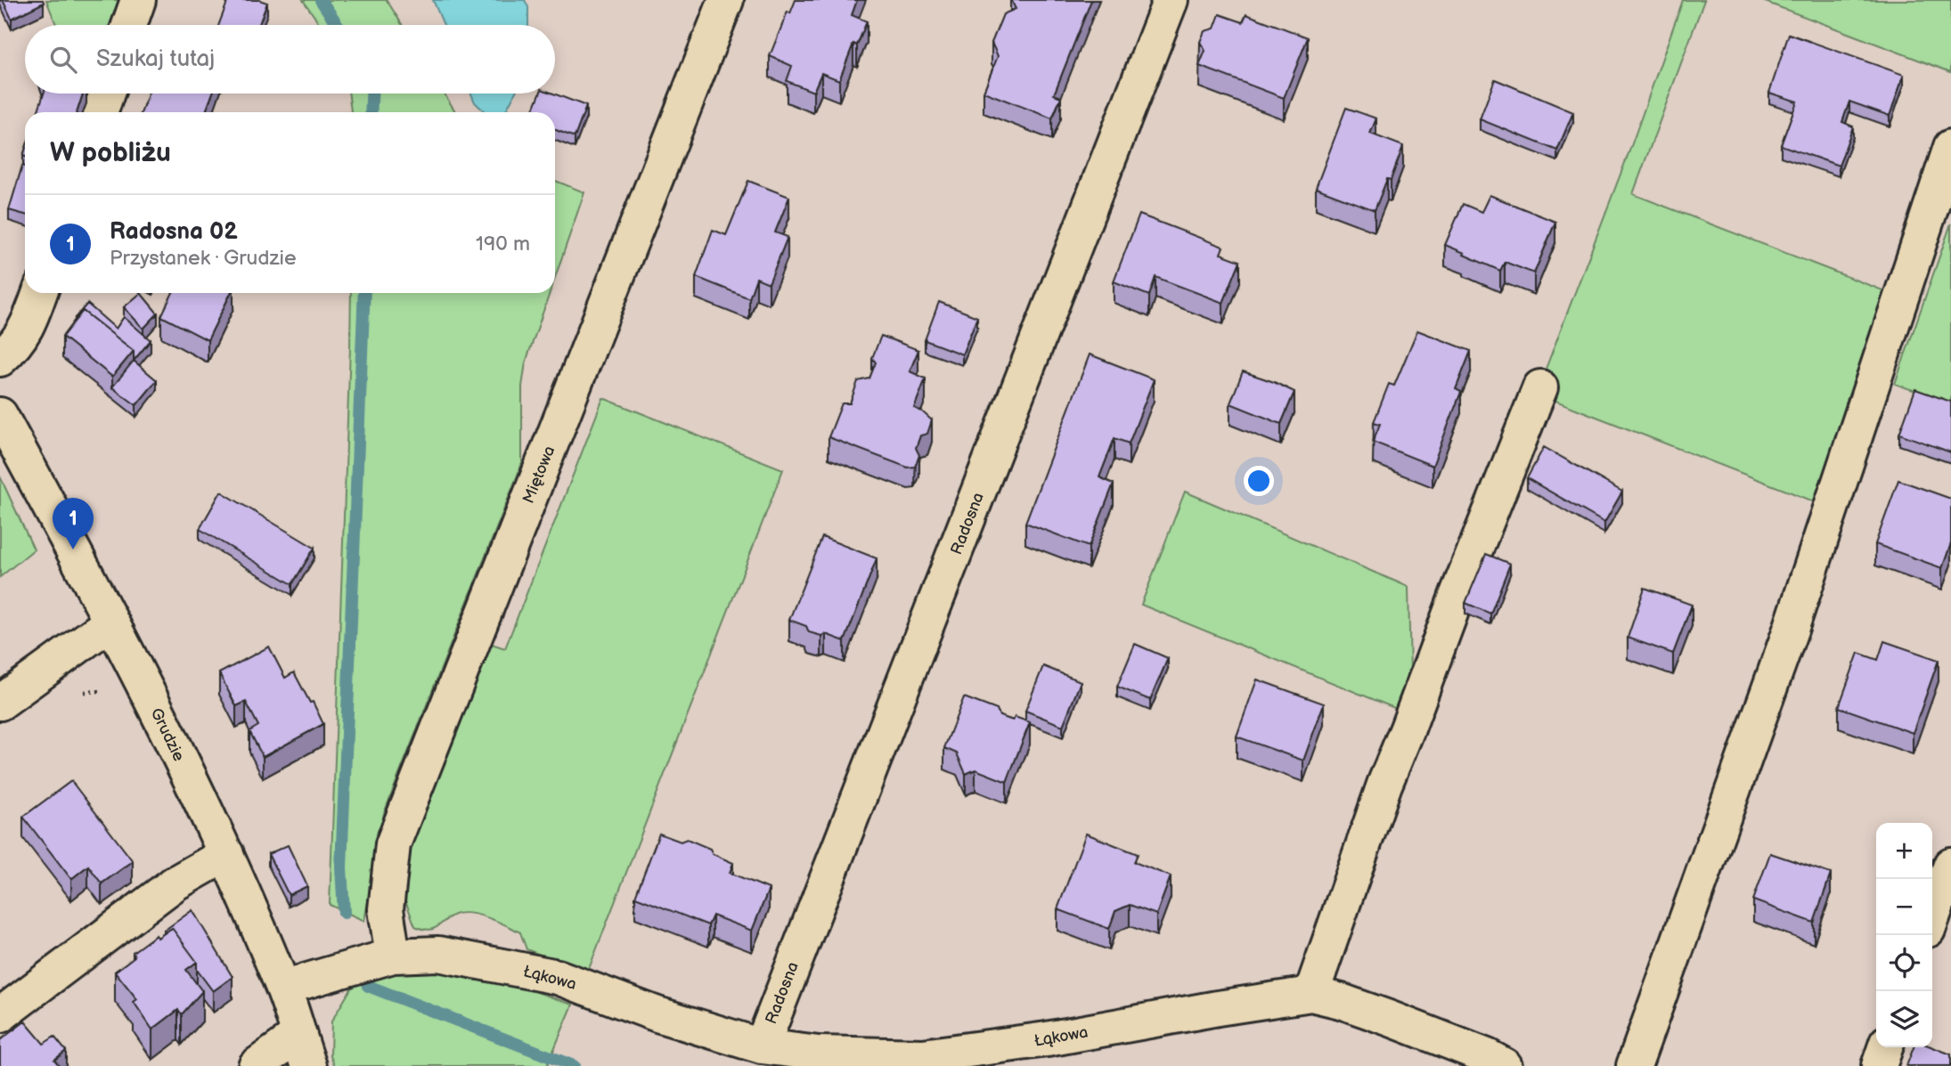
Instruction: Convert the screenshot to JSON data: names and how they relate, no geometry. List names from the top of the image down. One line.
{"streets":{"street":["Miętowa","Radosna","Grudzie","Łąkowa"]},"crossings":[["Miętowa","Łąkowa"],["Radosna","Łąkowa"],["Grudzie","Łąkowa"]],"page":{"search":"Szukaj tutaj","heading":"W pobliżu","list":[{"mark":"1","name":"Radosna 02","note":"Przystanek · Grudzie","value":"190 m"}],"pins":"1","map_buttons":["+","−"]}}
